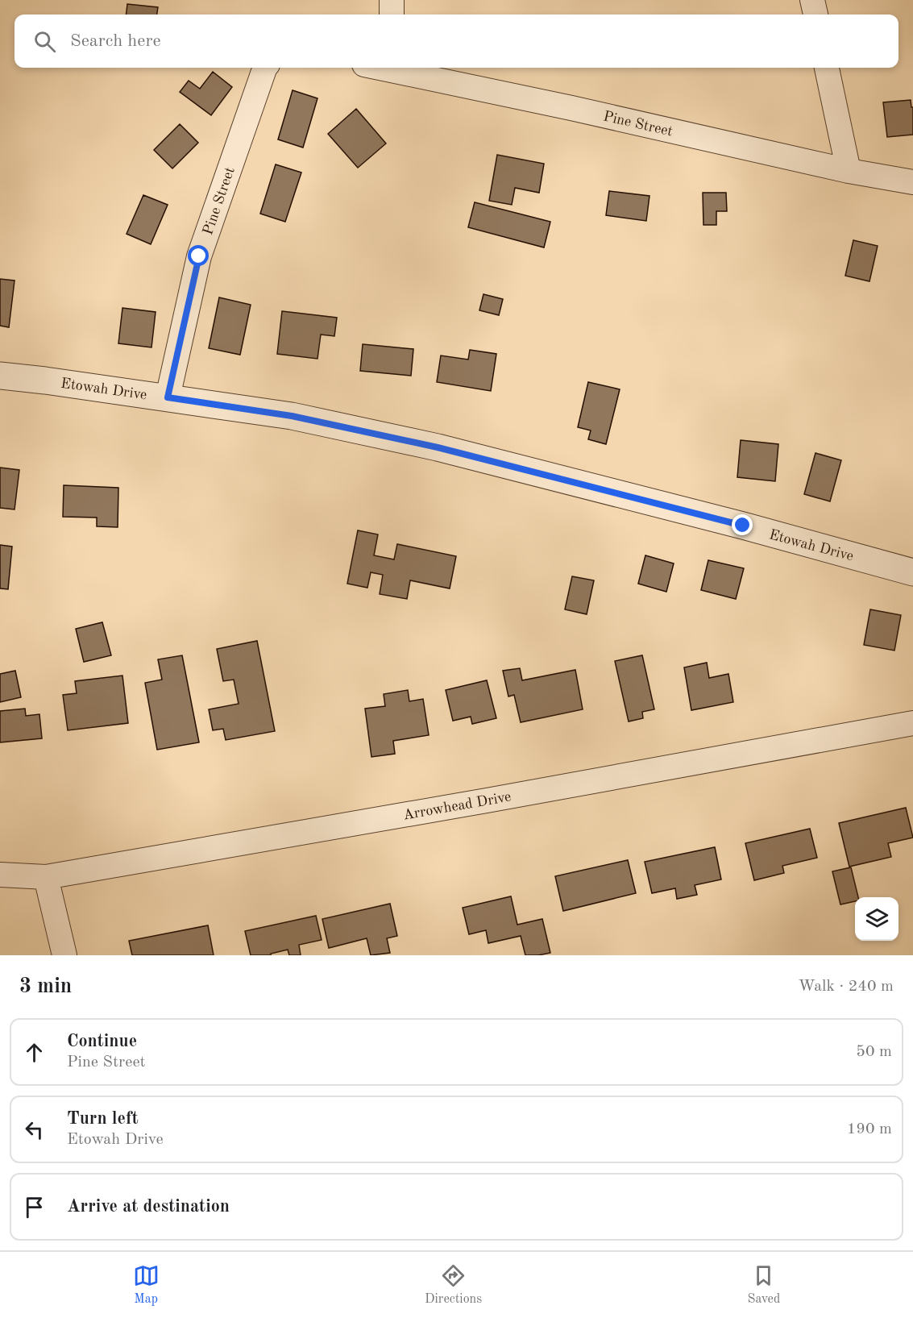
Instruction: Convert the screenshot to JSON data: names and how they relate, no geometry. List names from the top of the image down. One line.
{"streets":{"street":["Pine Street","Etowah Drive","Arrowhead Drive"]},"crossings":[["Pine Street","Etowah Drive"]],"page":{"search":"Search here","heading":["3 min","Walk · 240 m"],"list":[["Continue","Pine Street","50 m"],["Turn left","Etowah Drive","190 m"],"Arrive at destination"],"nav":["Map","Directions","Saved"]}}
